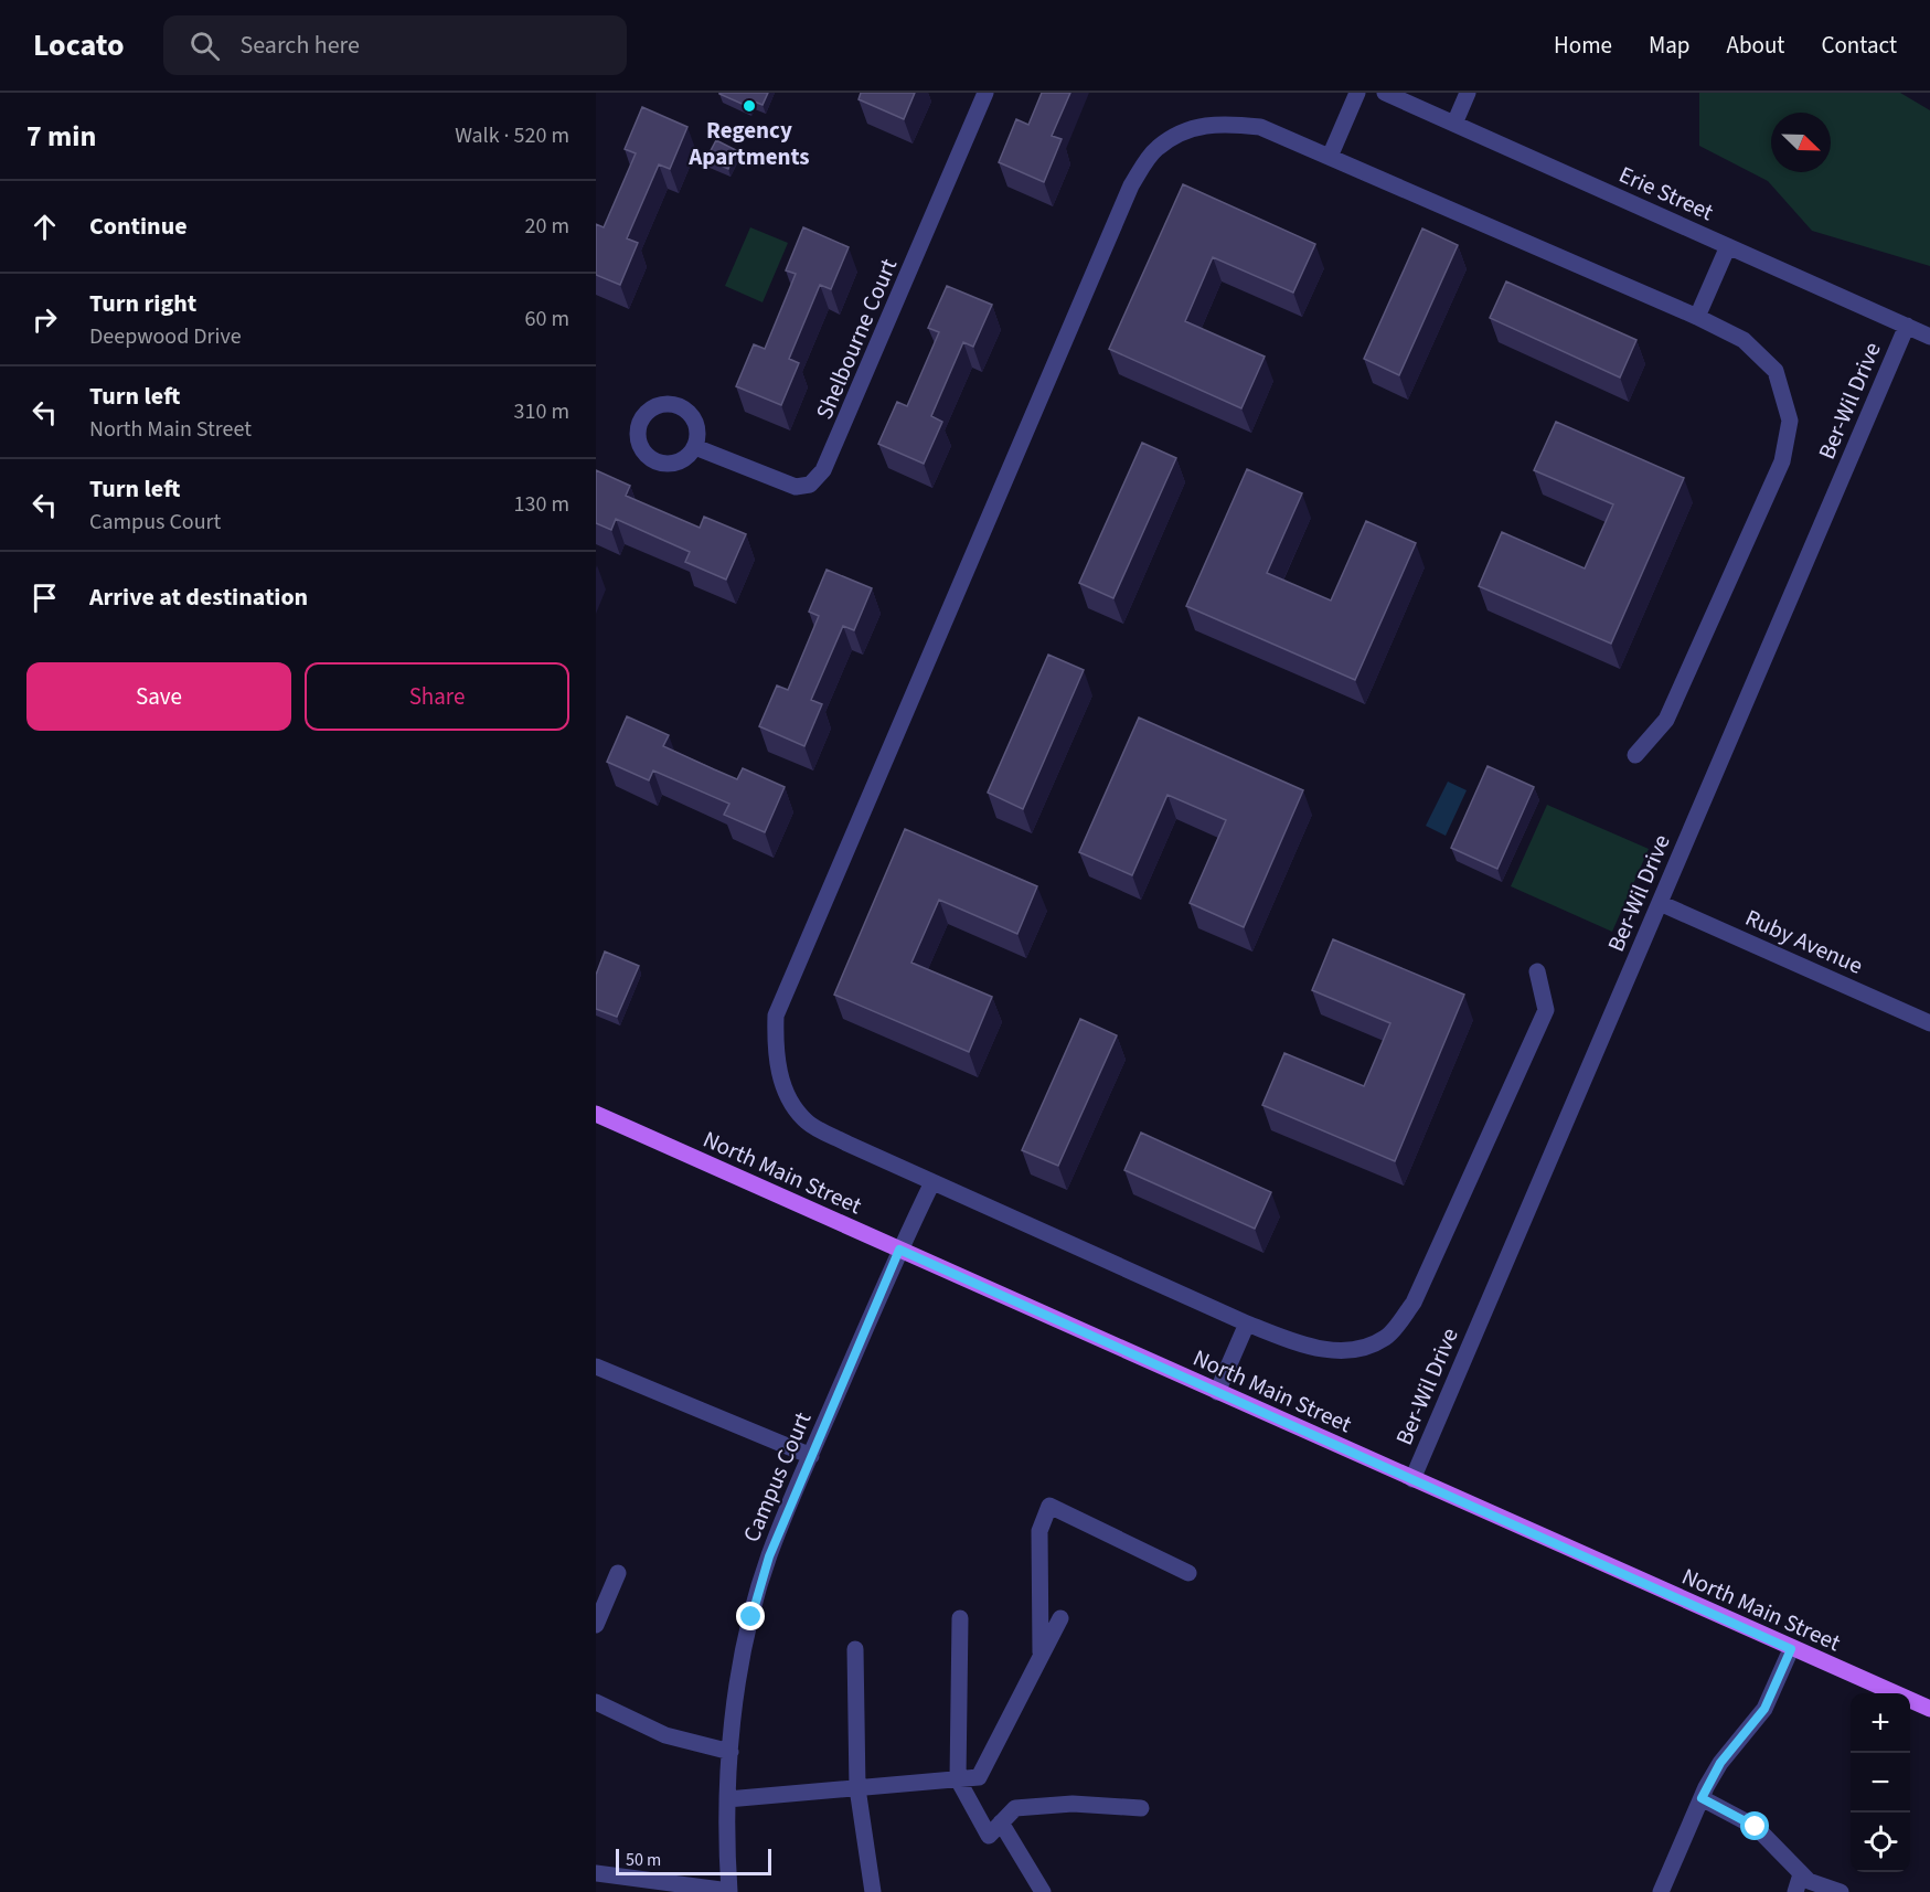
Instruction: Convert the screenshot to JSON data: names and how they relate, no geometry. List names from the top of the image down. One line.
{"streets":{"main road":["North Main Street"],"street":["Erie Street","Shelbourne Court","Ber-Wil Drive","Ruby Avenue","Campus Court"]},"crossings":[["Erie Street","Ber-Wil Drive"],["Ber-Wil Drive","Ruby Avenue"],["Ber-Wil Drive","North Main Street"],["North Main Street","Campus Court"]],"places":["Regency Apartments"],"scale_bar":"50 m","north":"bottom right","page":{"header":"Locato","search":"Search here","nav":["Home","Map","About","Contact"],"heading":["7 min","Walk · 520 m"],"list":[["Continue","20 m"],["Turn right","Deepwood Drive","60 m"],["Turn left","North Main Street","310 m"],["Turn left","Campus Court","130 m"],"Arrive at destination"],"buttons":["Save","Share"],"map_buttons":["+","−"],"scale":"50 m"}}
